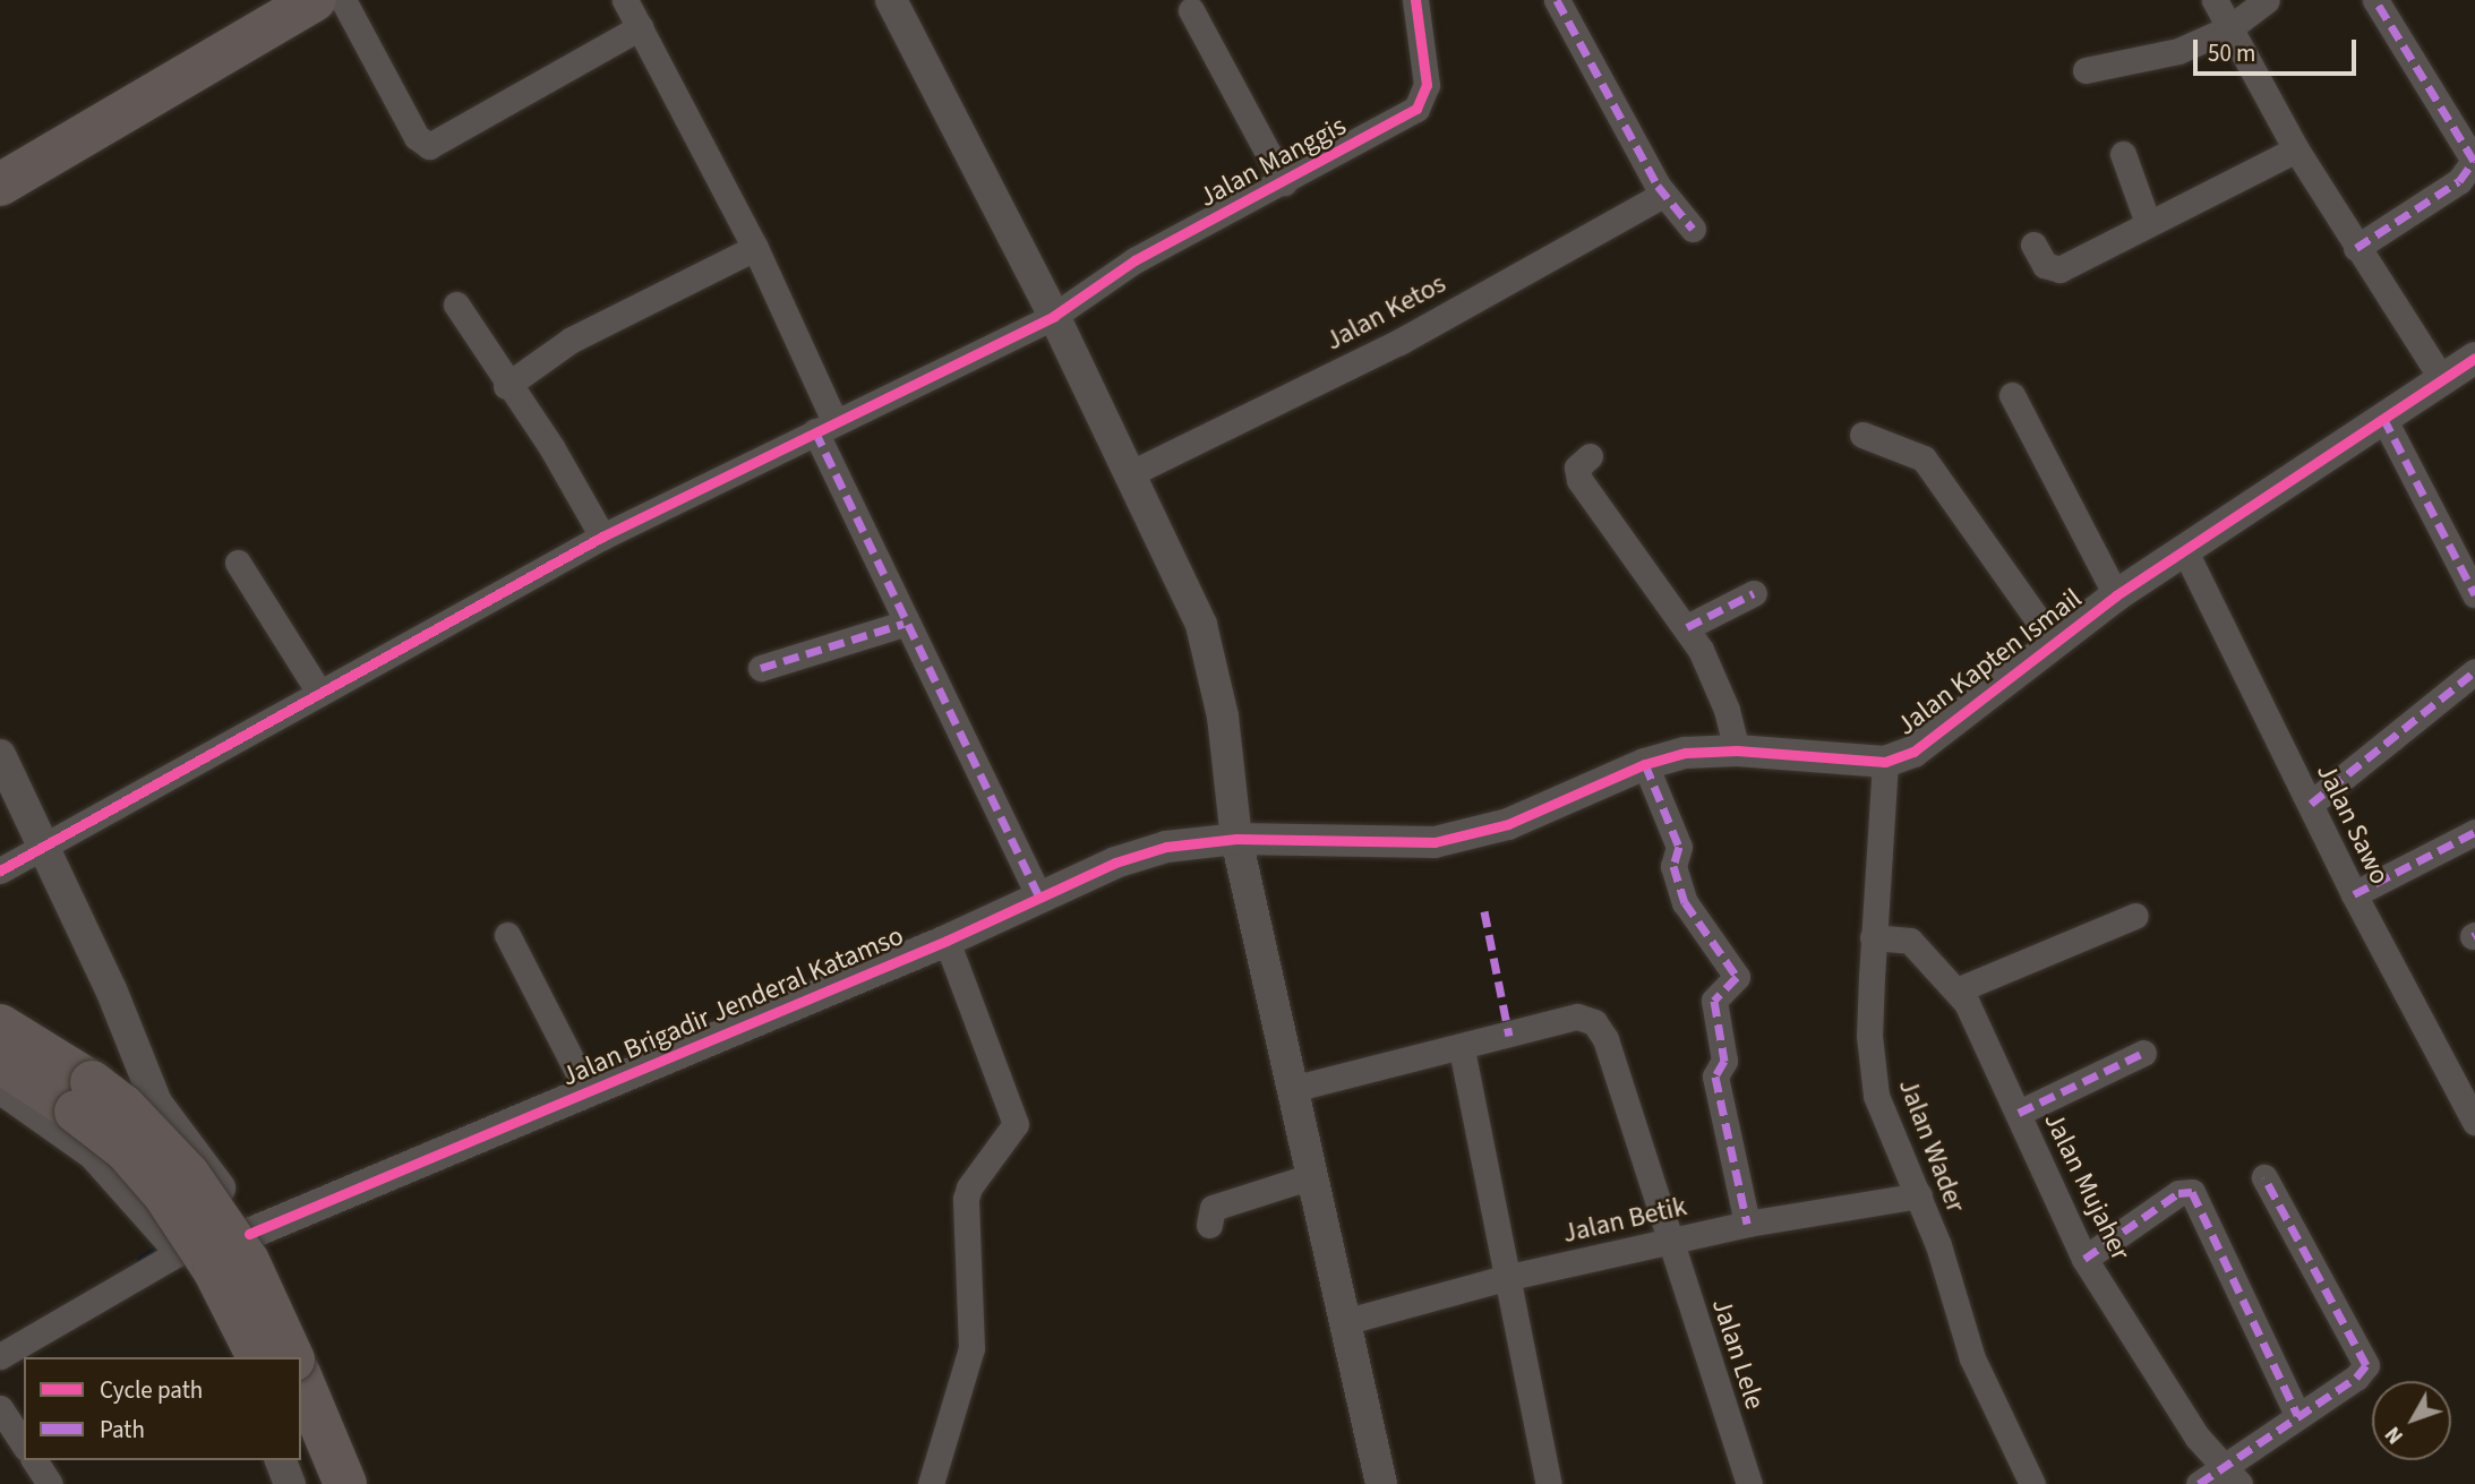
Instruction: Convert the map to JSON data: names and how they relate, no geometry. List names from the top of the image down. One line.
{"streets":{"street":["Jalan Manggis","Jalan Ketos","Jalan Kapten Ismail","Jalan Sawo","Jalan Brigadir Jenderal Katamso","Jalan Wader","Jalan Mujaher","Jalan Betik","Jalan Lele"]},"crossings":[["Jalan Kapten Ismail","Jalan Sawo"],["Jalan Kapten Ismail","Jalan Brigadir Jenderal Katamso"],["Jalan Kapten Ismail","Jalan Wader"],["Jalan Wader","Jalan Mujaher"],["Jalan Wader","Jalan Betik"],["Jalan Betik","Jalan Lele"]],"legend":["Cycle path","Path"],"scale_bar":"50 m","north":"bottom left"}
